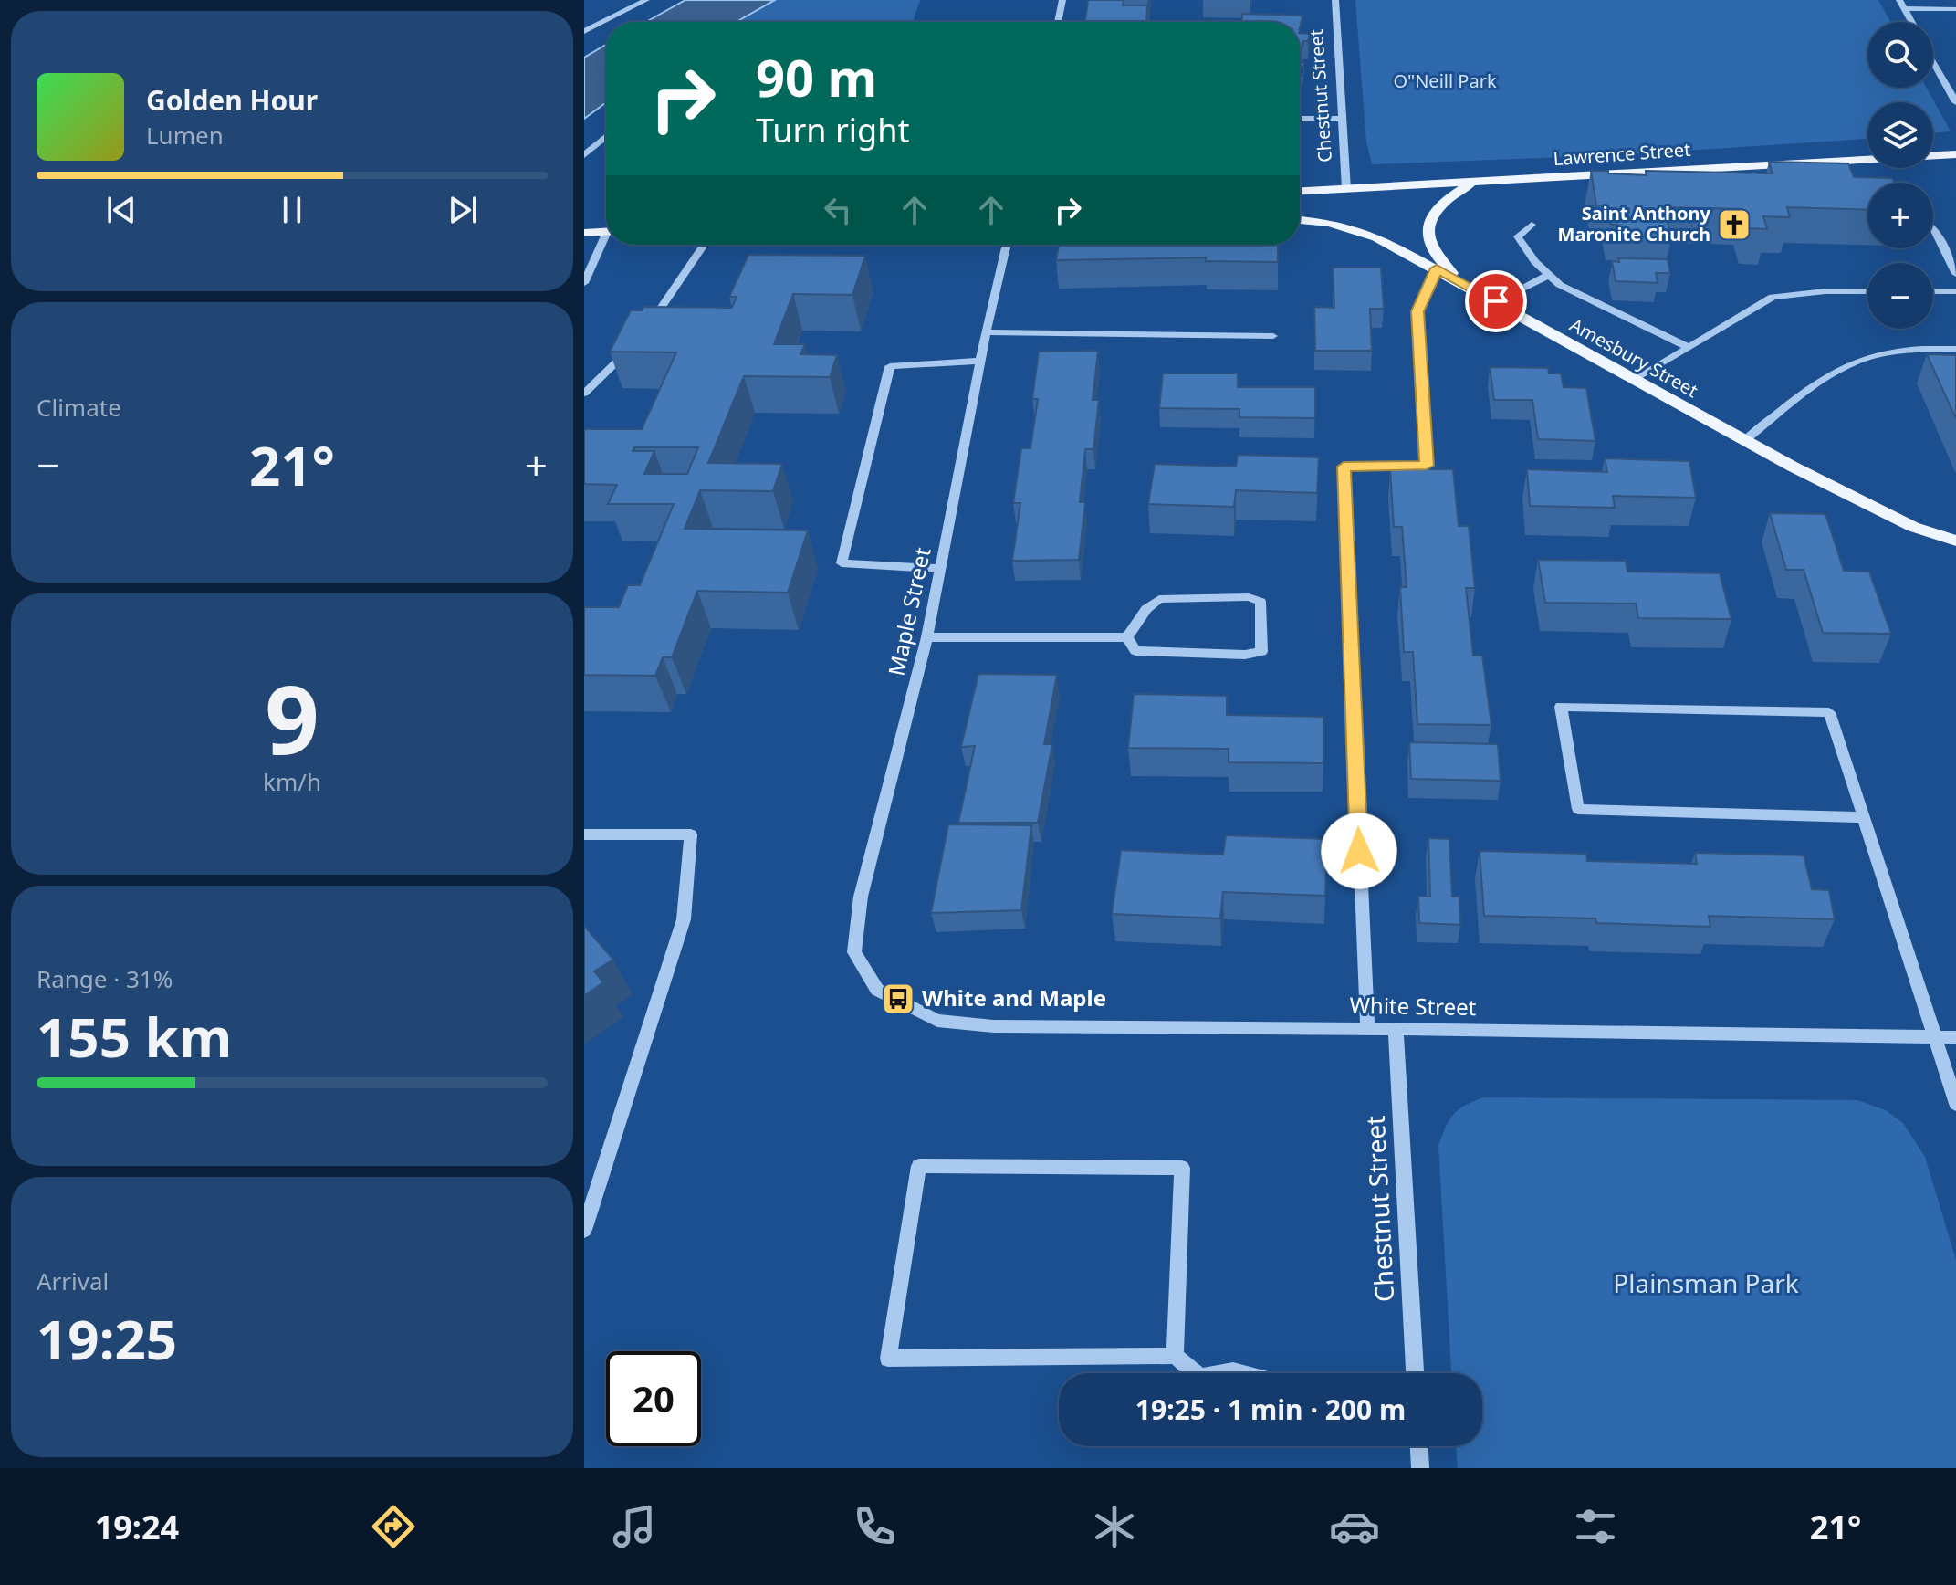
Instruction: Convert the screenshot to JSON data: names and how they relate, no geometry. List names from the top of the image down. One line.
{"streets":{"main road":["Lawrence Street","Amesbury Street"],"street":["Chestnut Street","Maple Street","White Street"]},"crossings":[["Chestnut Street","Lawrence Street"],["Chestnut Street","White Street"],["Maple Street","White Street"]],"parks":["O\"Neill Park","Plainsman Park"],"places":{"church":["Saint Anthony Maronite Church"],"bus stop":["White and Maple"]},"page":{"map_buttons":["+","−"],"turn":["90 m","Turn right"],"song":["Golden Hour","Lumen"],"tile":["Climate",["9","km/h"],["Range · 31%","155 km"],["Arrival","19:25"]],"heat":["−","21°","+"],"limit":"20","trip":"19:25 · 1 min · 200 m","tabs":["19:24","21°"]}}
